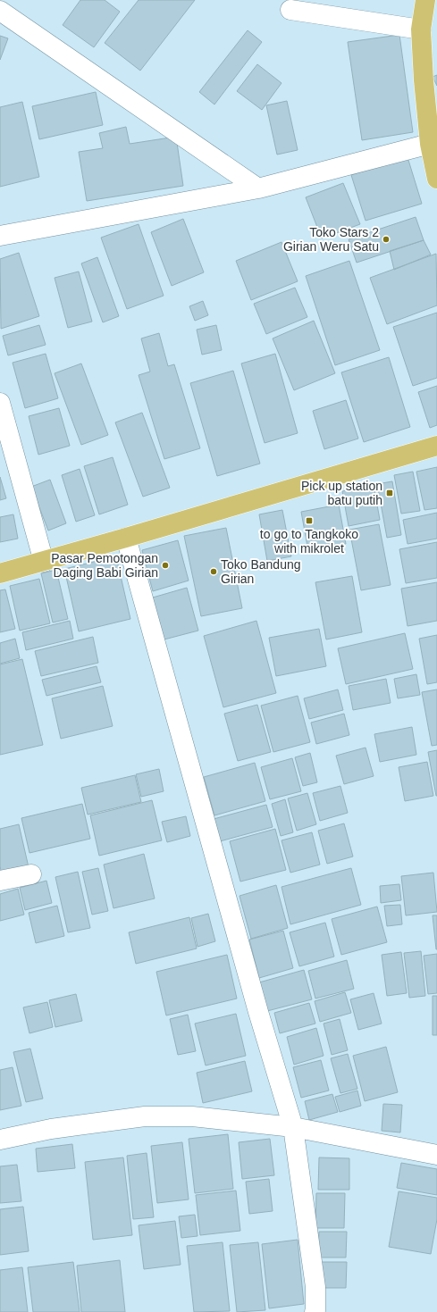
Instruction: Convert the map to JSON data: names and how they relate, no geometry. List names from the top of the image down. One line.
{"places":{"other":["Toko Stars 2 Girian Weru Satu","Pasar Pemotongan Daging Babi Girian","Toko Bandung Girian"],"transit":["Pick up station batu putih","to go to Tangkoko with mikrolet"]}}
